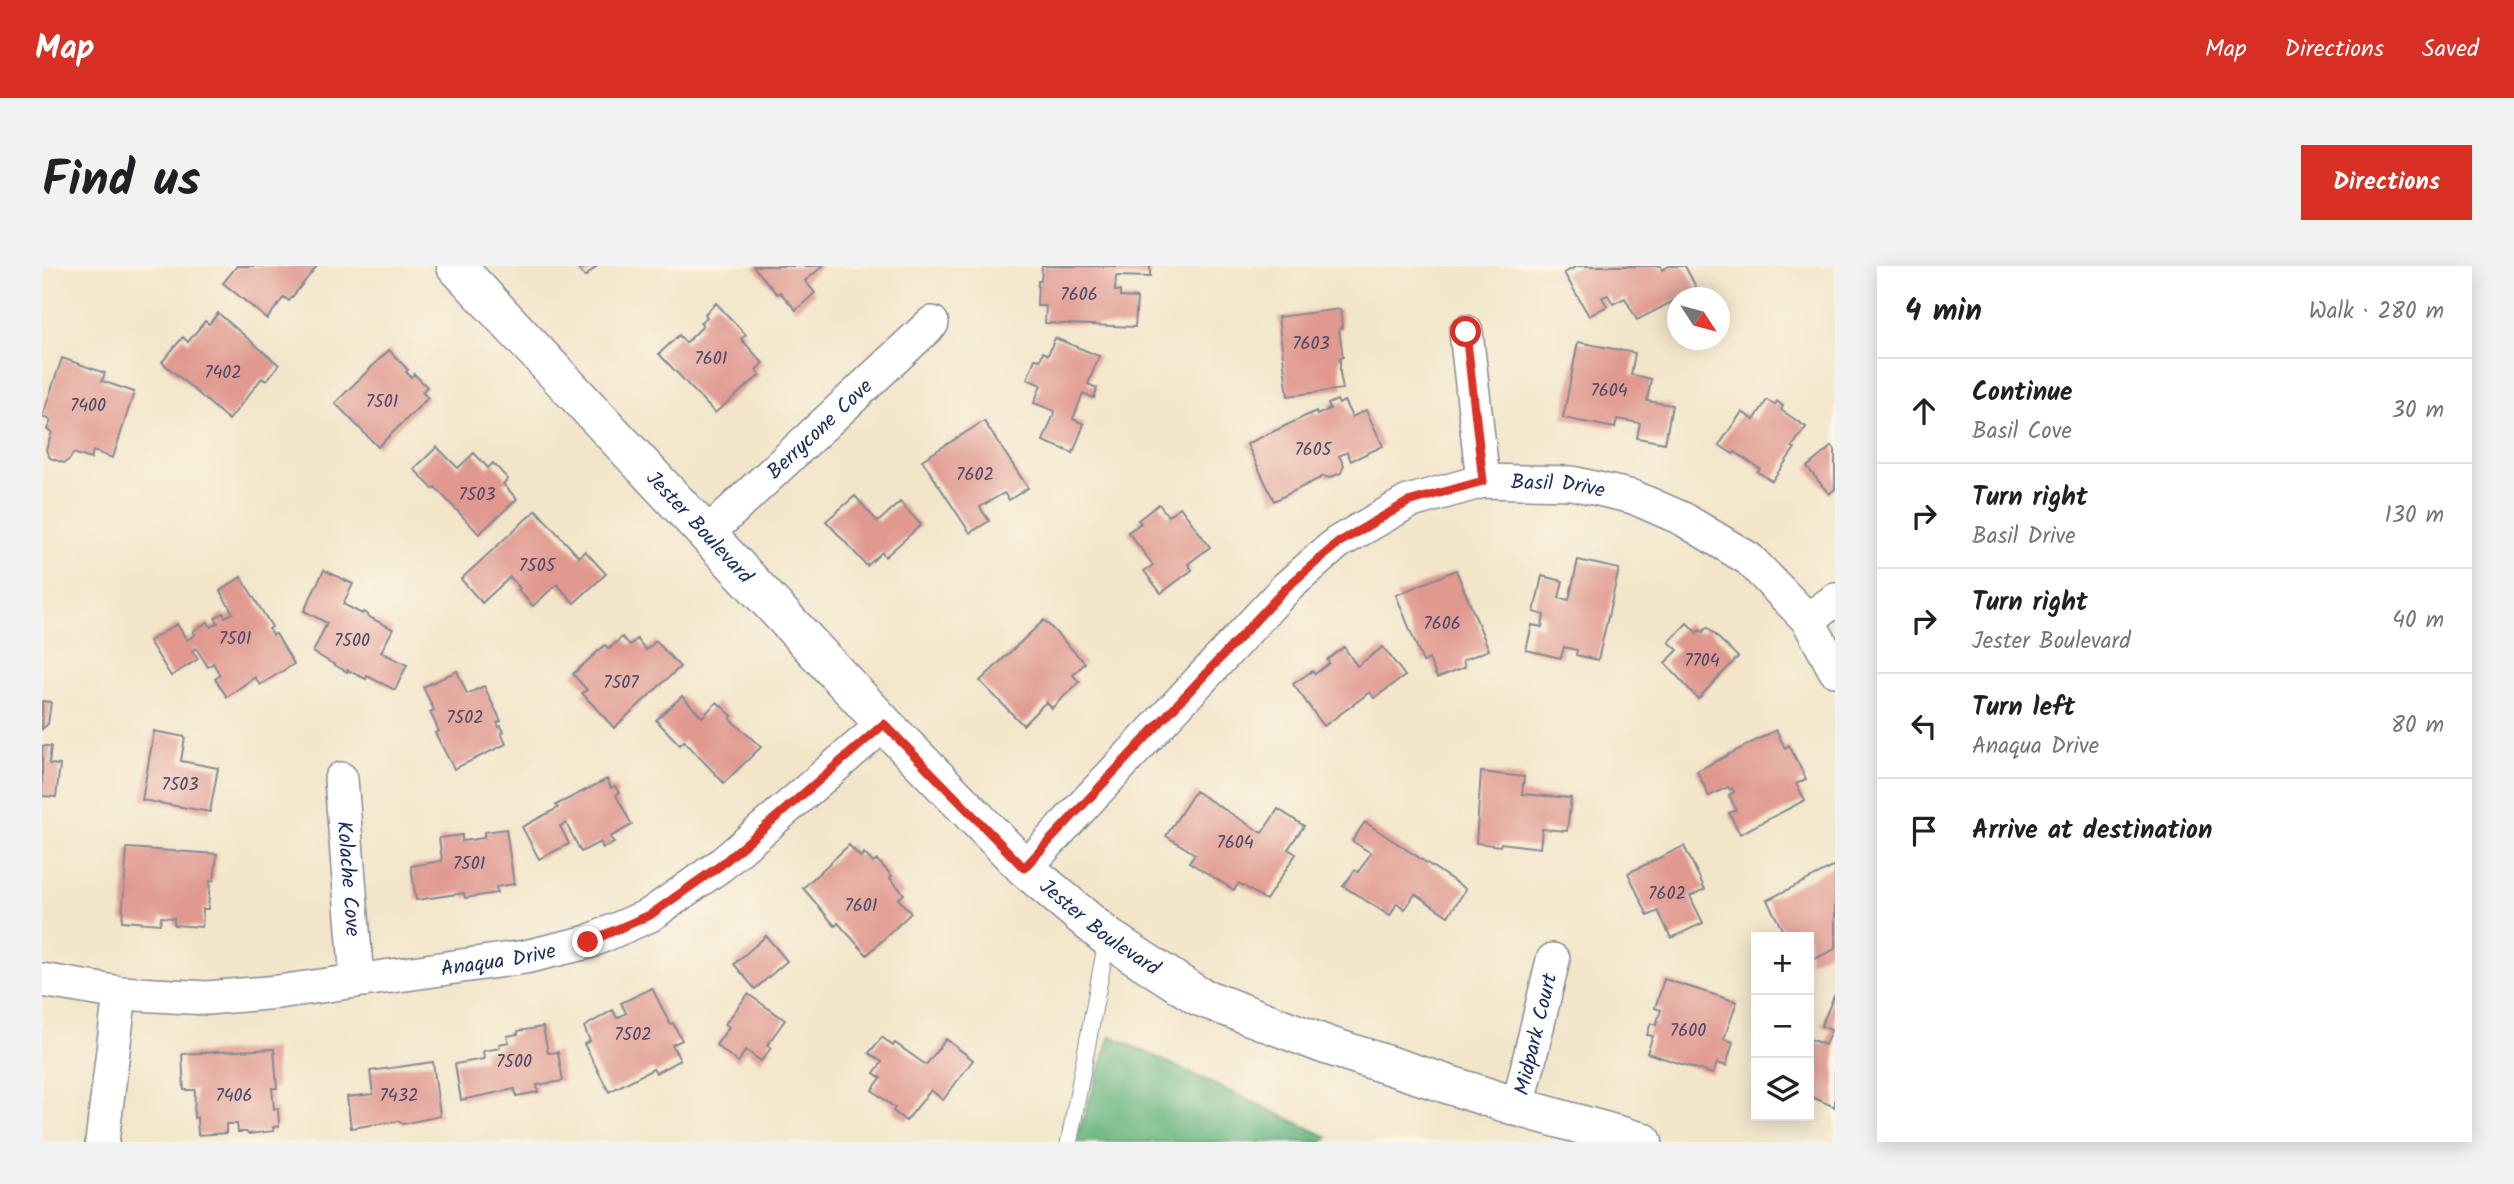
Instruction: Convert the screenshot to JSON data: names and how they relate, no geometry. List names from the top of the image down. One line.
{"streets":{"street":["Berrycone Cove","Basil Drive","Jester Boulevard","Kolache Cove","Anaqua Drive","Midpark Court"]},"crossings":[["Berrycone Cove","Jester Boulevard"],["Basil Drive","Jester Boulevard"],["Jester Boulevard","Anaqua Drive"],["Jester Boulevard","Midpark Court"],["Kolache Cove","Anaqua Drive"]],"house_numbers":["7606","7603","7601","7402","7604","7501","7400","7605","7602","7503","7505","7606","7501","7500","7704","7507","7502","7503","7604","7501","7602","7601","7600","7502","7500","7406","7432"],"north":"bottom right","page":{"header":"Map","nav":["Map","Directions","Saved"],"title":"Find us","buttons":"Directions","heading":["4 min","Walk · 280 m"],"list":[["Continue","Basil Cove","30 m"],["Turn right","Basil Drive","130 m"],["Turn right","Jester Boulevard","40 m"],["Turn left","Anaqua Drive","80 m"],"Arrive at destination"],"map_buttons":["+","−"]}}
